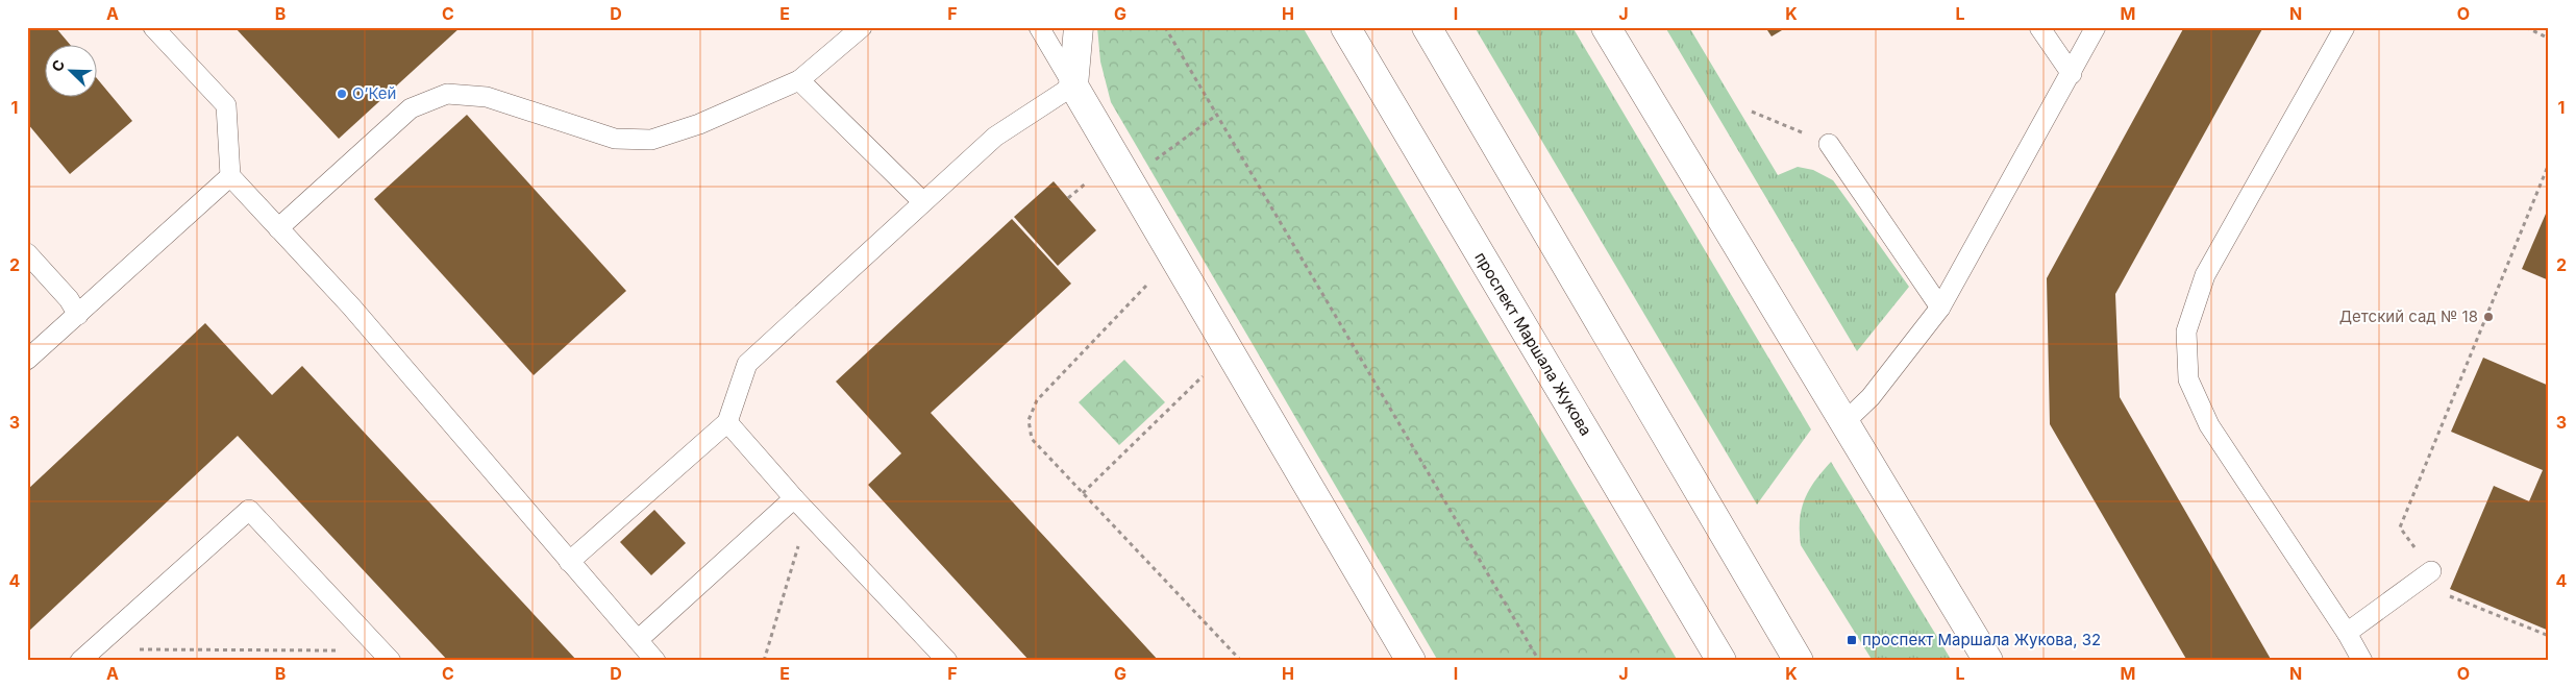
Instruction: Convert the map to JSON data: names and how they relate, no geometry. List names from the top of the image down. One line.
{"streets":{"street":["проспект Маршала Жукова"]},"places":{"other":["О’Кей","Детский сад № 18"],"transit":["проспект Маршала Жукова, 32"]},"north":"top left","grid":{"columns":["A","B","C","D","E","F","G","H","I","J","K","L","M","N","O"],"rows":["1","2","3","4"]}}
